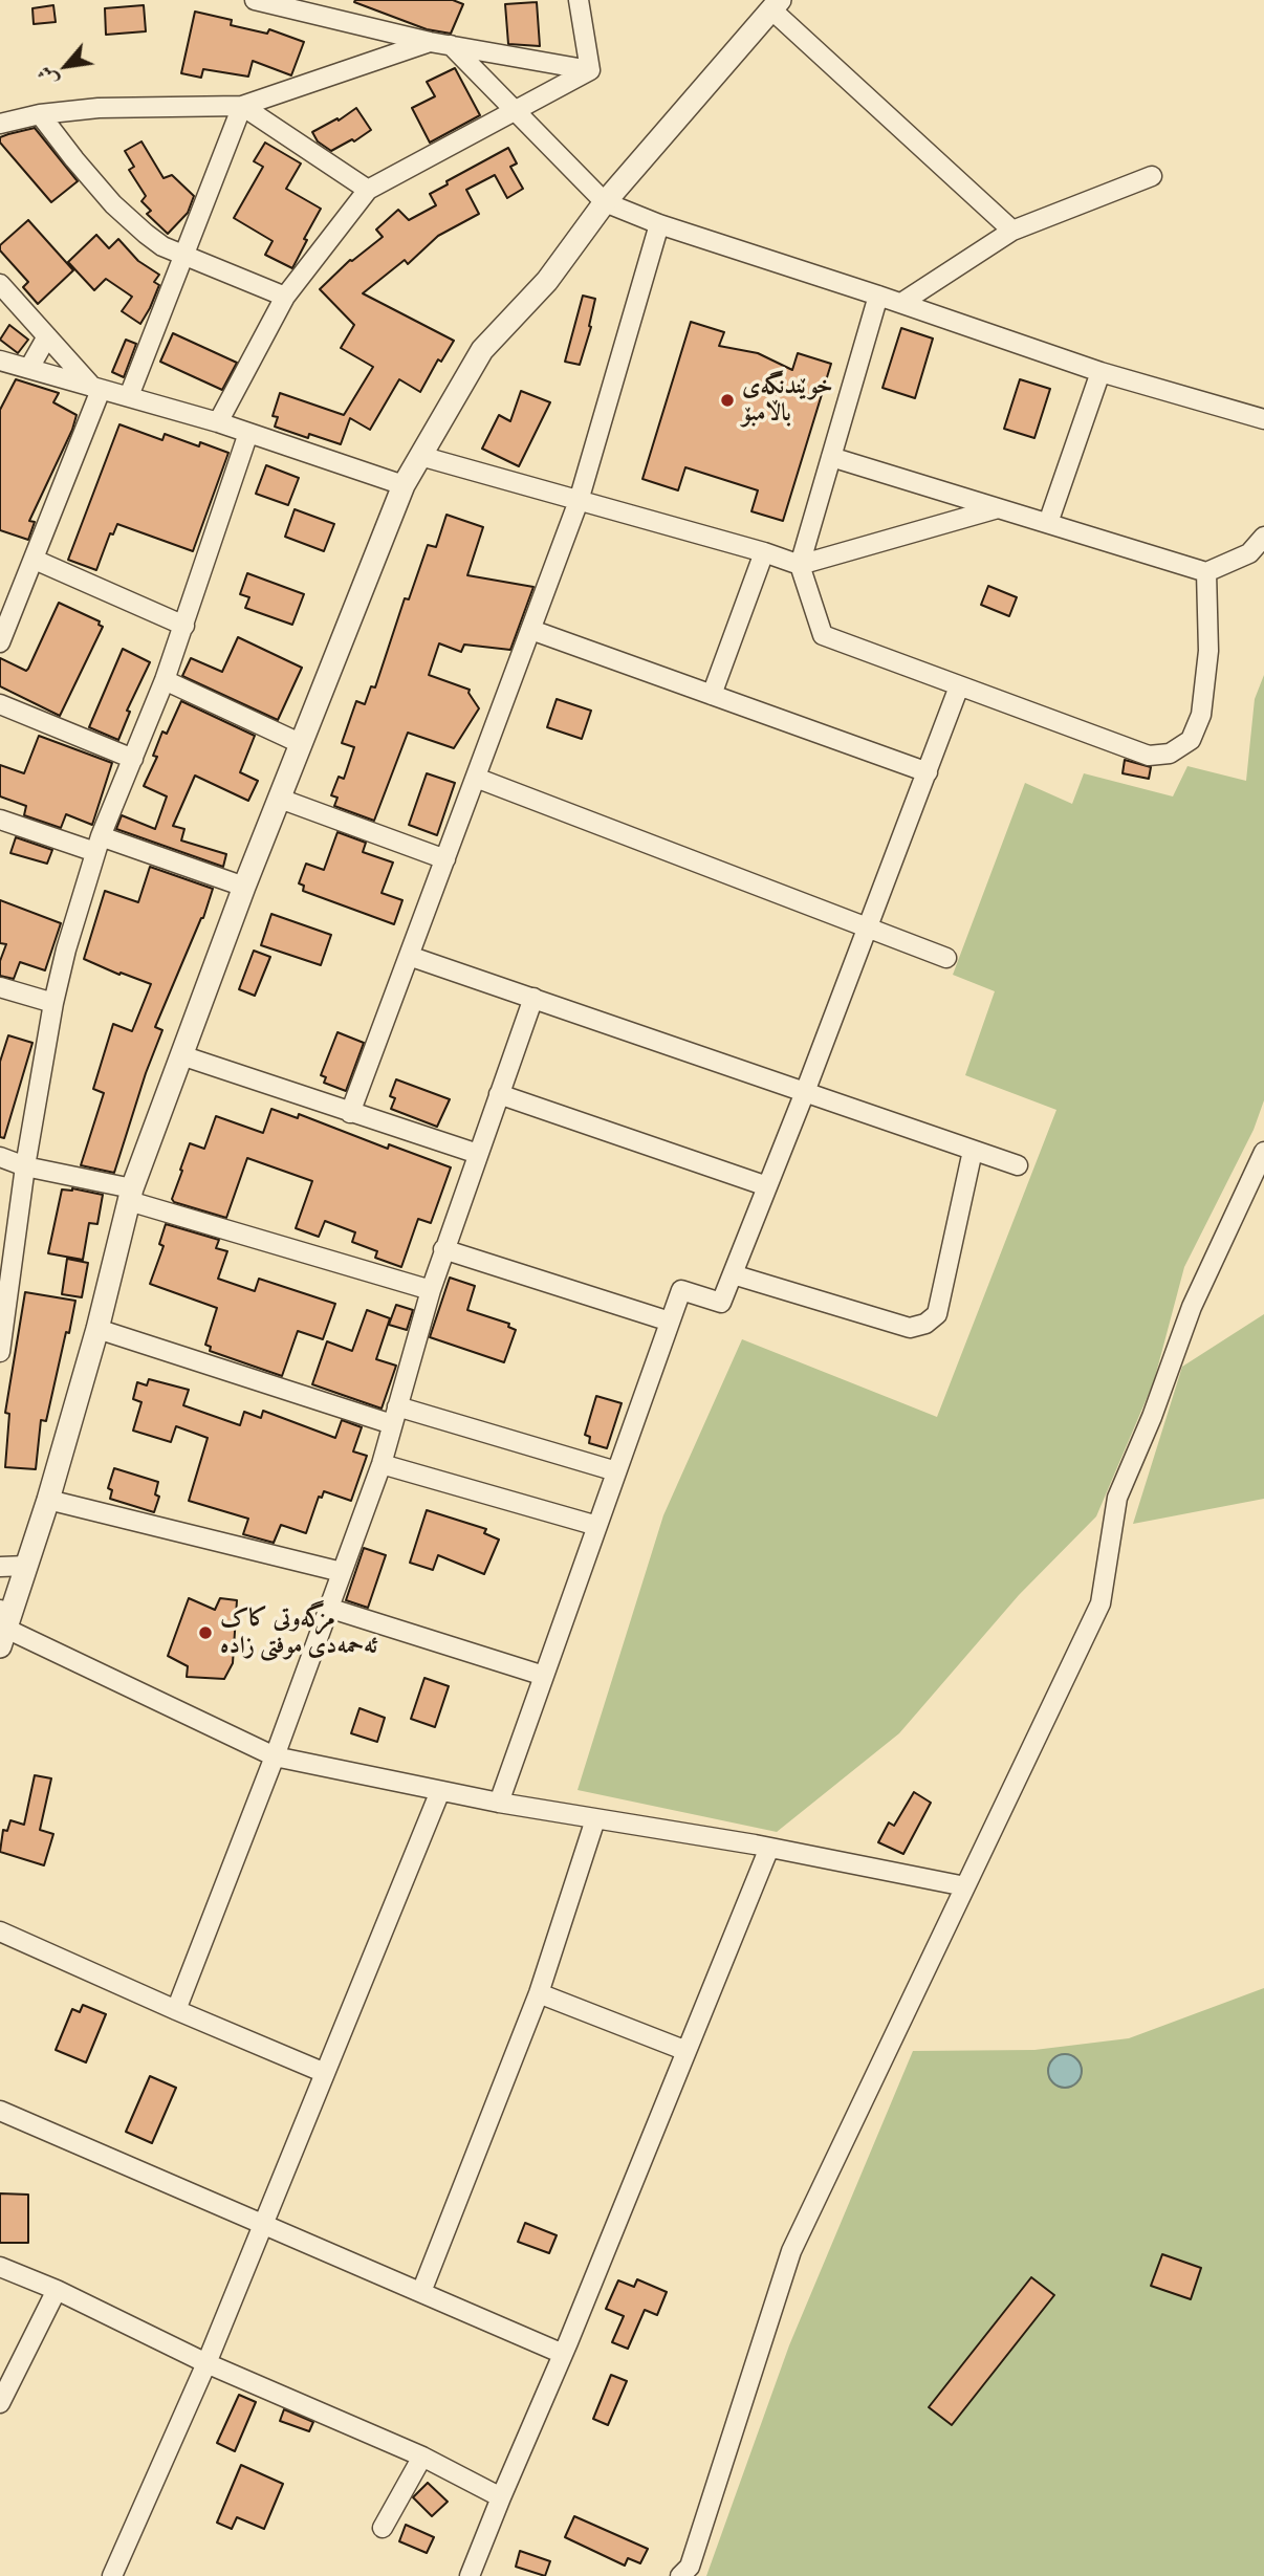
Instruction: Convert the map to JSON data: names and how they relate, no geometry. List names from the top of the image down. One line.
{"places":["خوێندنگەی باڵامبۆ","مزگەوتی کاک ئەحمەدی موفتی زادە"],"north":"bottom left"}
